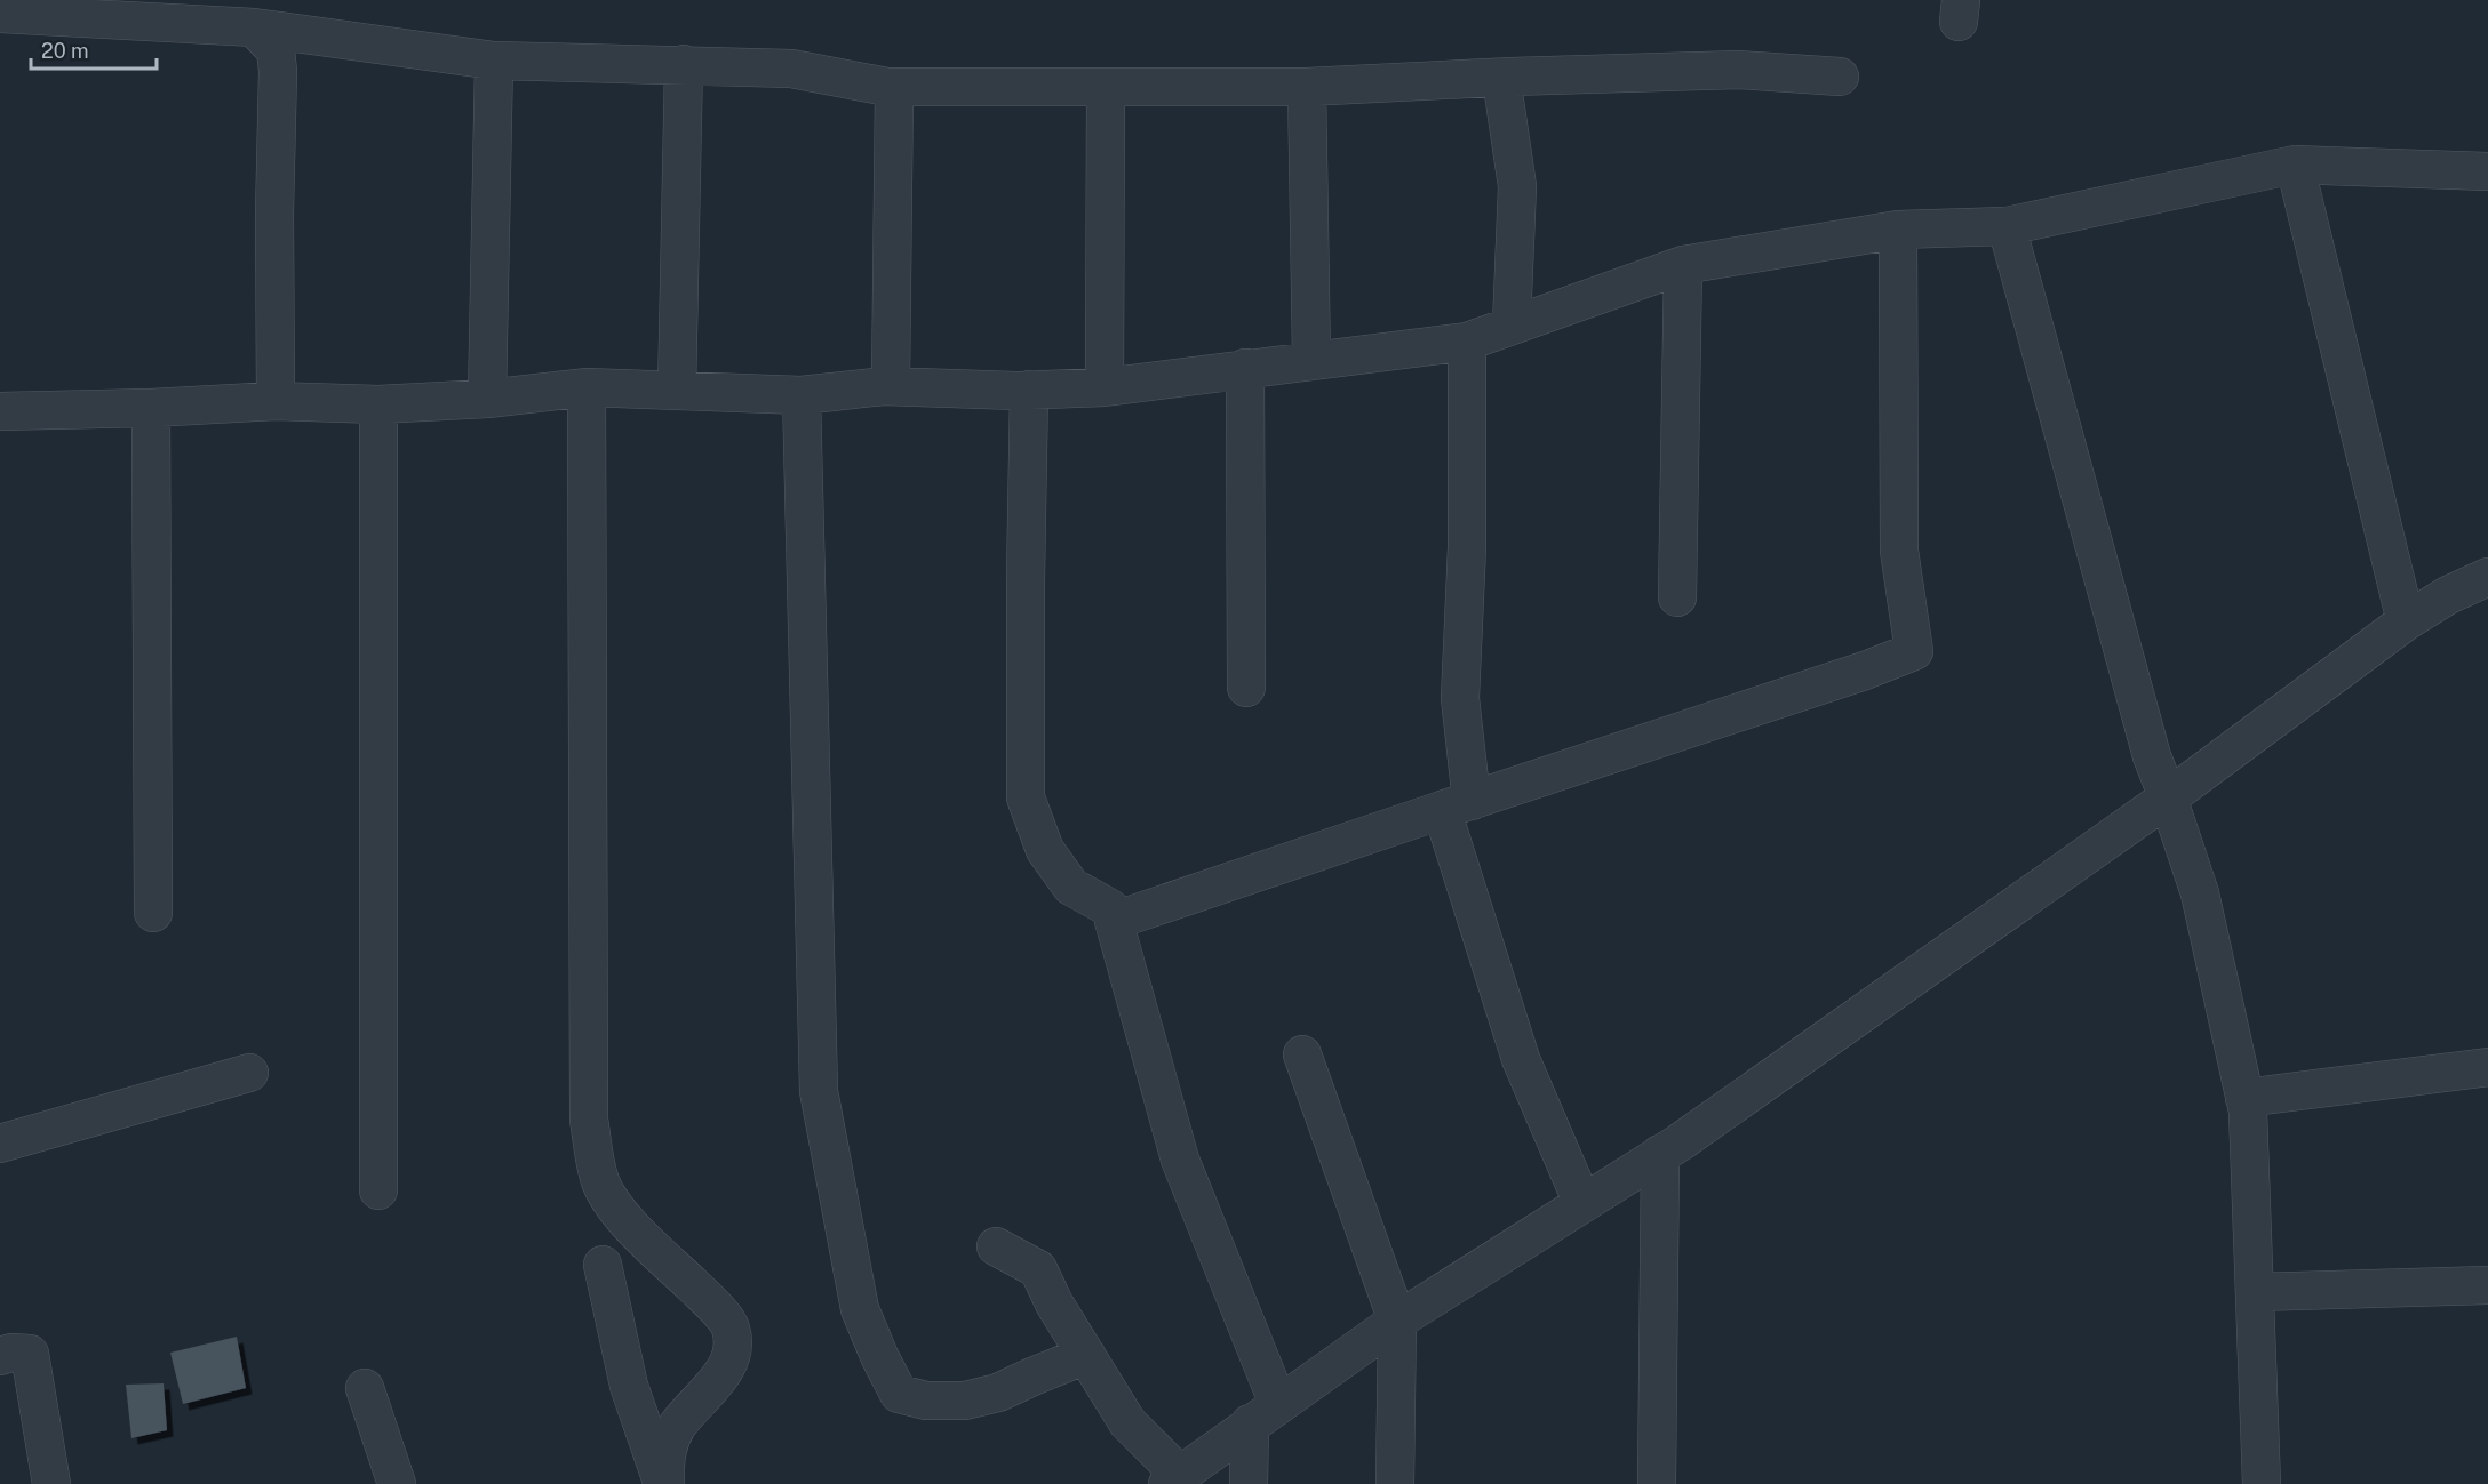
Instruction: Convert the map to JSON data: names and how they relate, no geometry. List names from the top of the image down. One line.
{"scale_bar":"20 m"}
